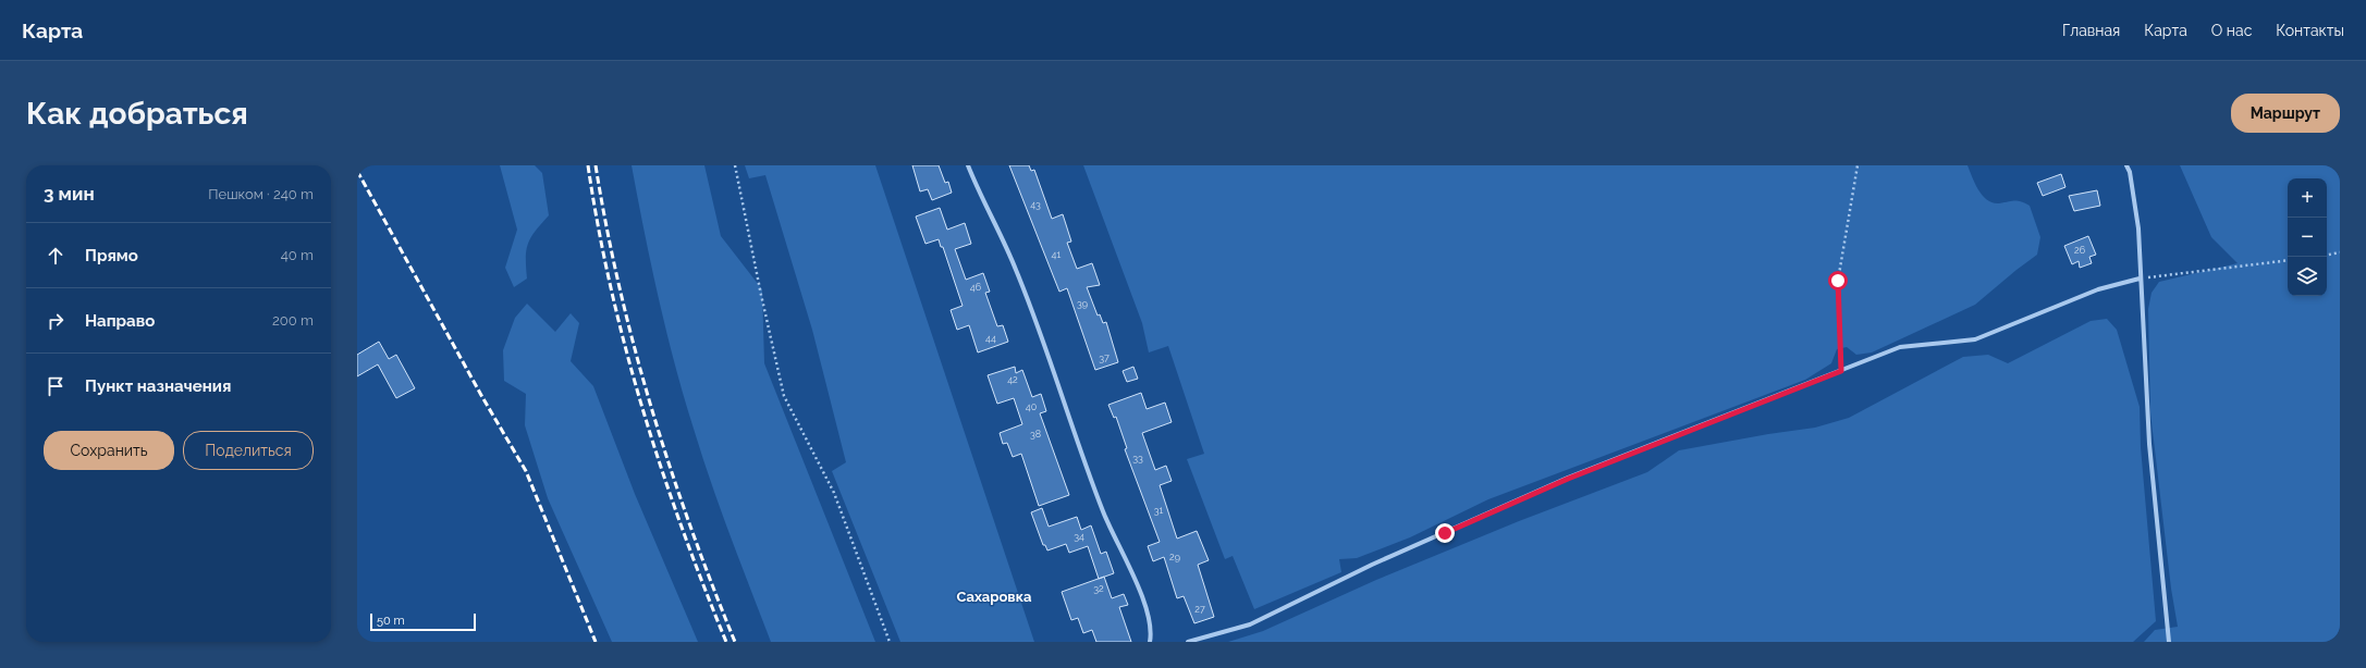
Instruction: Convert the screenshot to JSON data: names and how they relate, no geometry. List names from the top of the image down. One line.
{"districts":["Сахаровка"],"house_numbers":["43","26","41","46","39","44","37","42","40","38","33","31","34","29","32","27"],"scale_bar":"50 m","page":{"header":"Карта","nav":["Главная","Карта","О нас","Контакты"],"buttons":["Маршрут",["Сохранить","Поделиться"]],"title":"Как добраться","heading":["3 мин","Пешком · 240 m"],"map_buttons":["+","−"],"list":[["Прямо","40 m"],["Направо","200 m"],"Пункт назначения"],"scale":"50 m"}}
